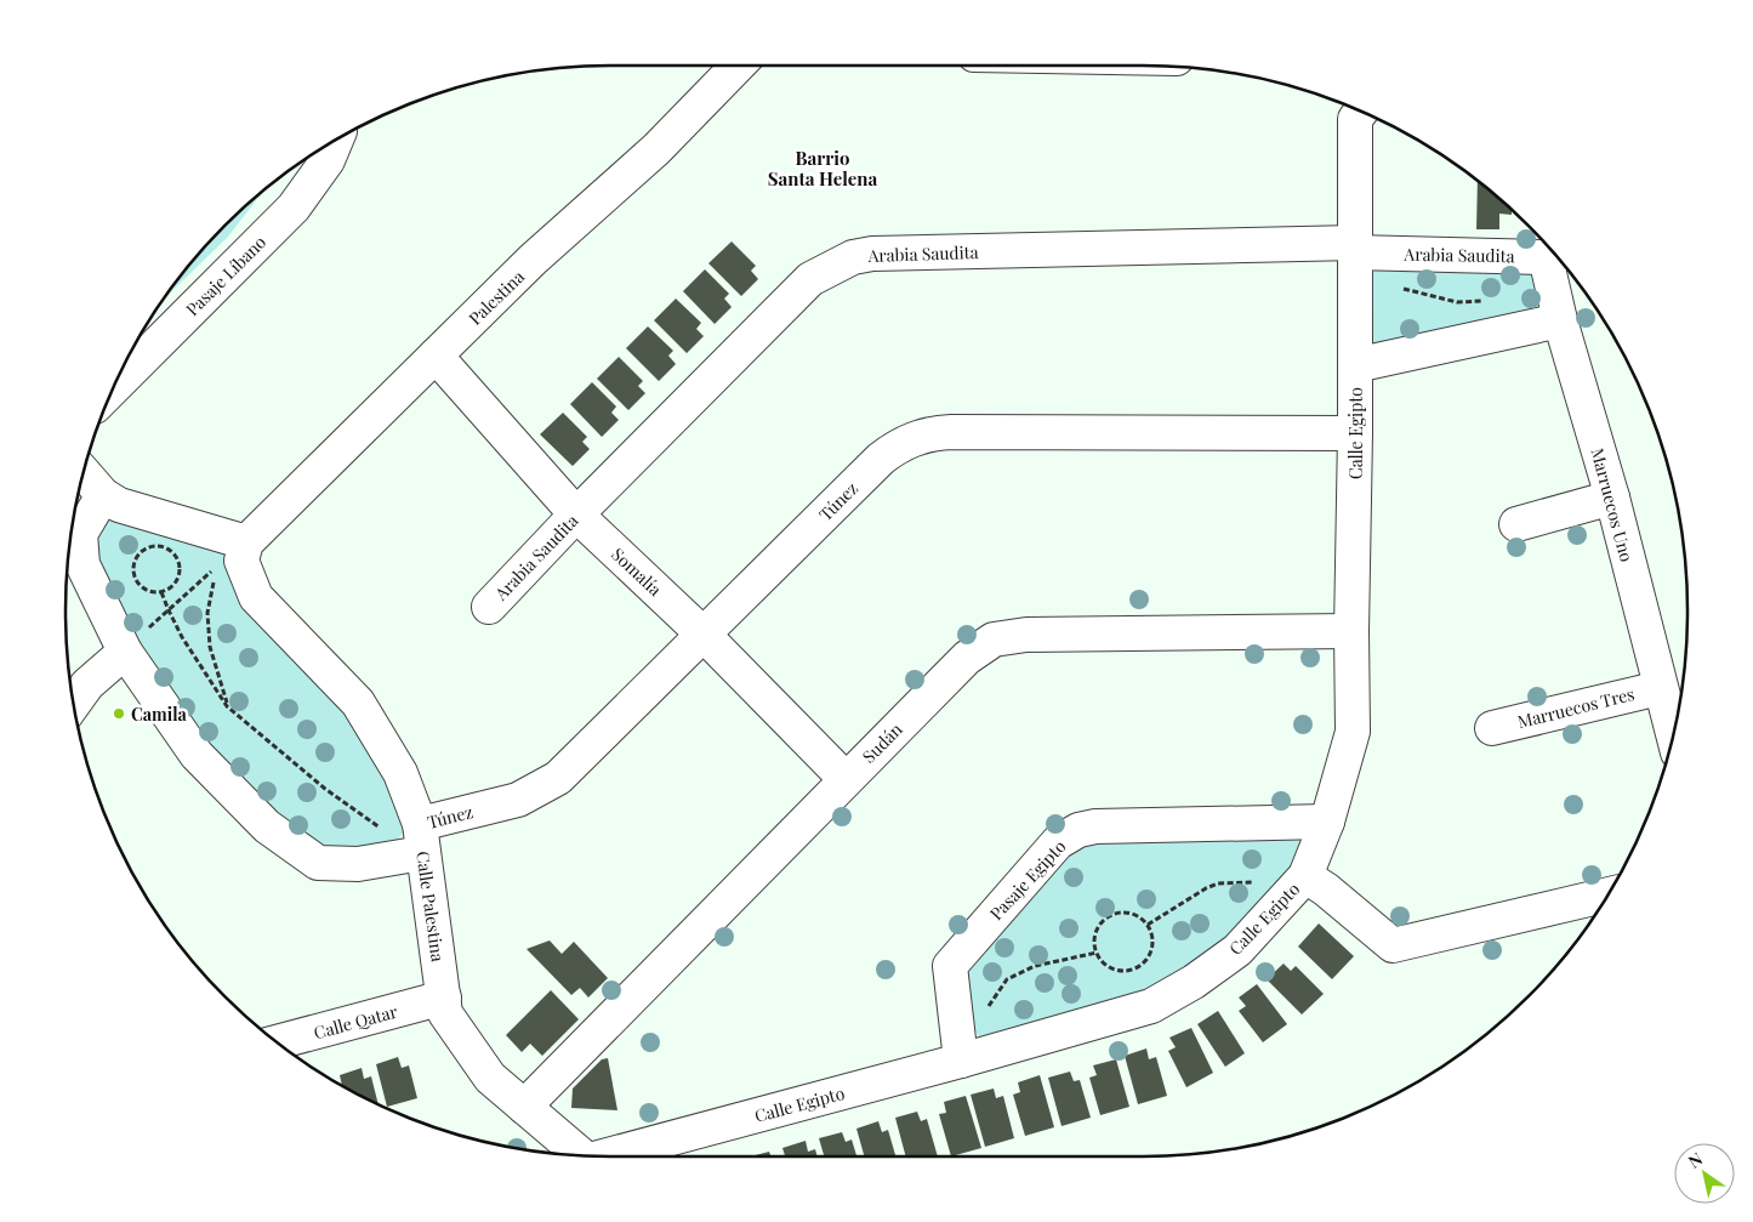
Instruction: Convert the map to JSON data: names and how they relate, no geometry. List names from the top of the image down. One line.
{"streets":{"street":["Arabia Saudita","Pasaje Líbano","Palestina","Calle Egipto","Túnez","Marruecos Uno","Somalía","Marruecos Tres","Sudán","Pasaje Egipto","Calle Palestina","Calle Qatar"]},"crossings":[["Arabia Saudita","Calle Egipto"],["Arabia Saudita","Marruecos Uno"],["Arabia Saudita","Somalía"],["Palestina","Somalía"],["Palestina","Calle Palestina"],["Calle Egipto","Túnez"],["Calle Egipto","Sudán"],["Calle Egipto","Pasaje Egipto"],["Túnez","Somalía"],["Túnez","Calle Palestina"],["Marruecos Uno","Marruecos Tres"],["Somalía","Sudán"],["Sudán","Calle Palestina"],["Calle Palestina","Calle Qatar"]],"districts":["Barrio Santa Helena"],"places":["Camila"],"north":"top left"}
